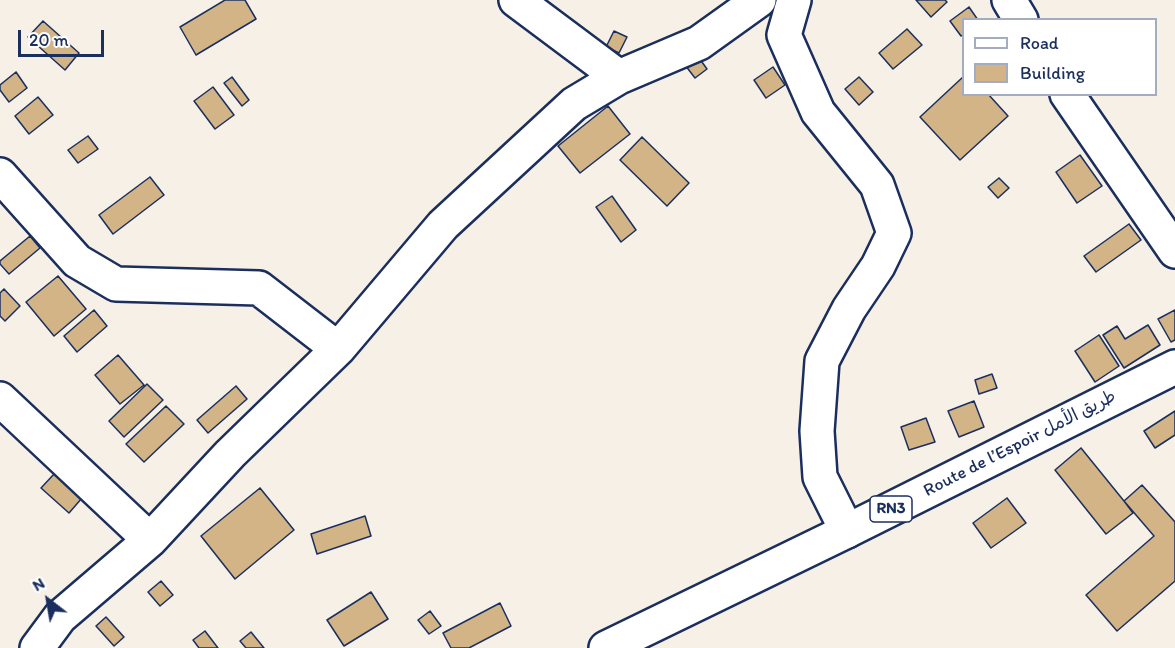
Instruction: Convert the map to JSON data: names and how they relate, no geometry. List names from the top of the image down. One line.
{"streets":{"main road":["Route de l’Espoir طريق الأمل","RN3"]},"legend":["Road","Building"],"scale_bar":"20 m","north":"top left"}
